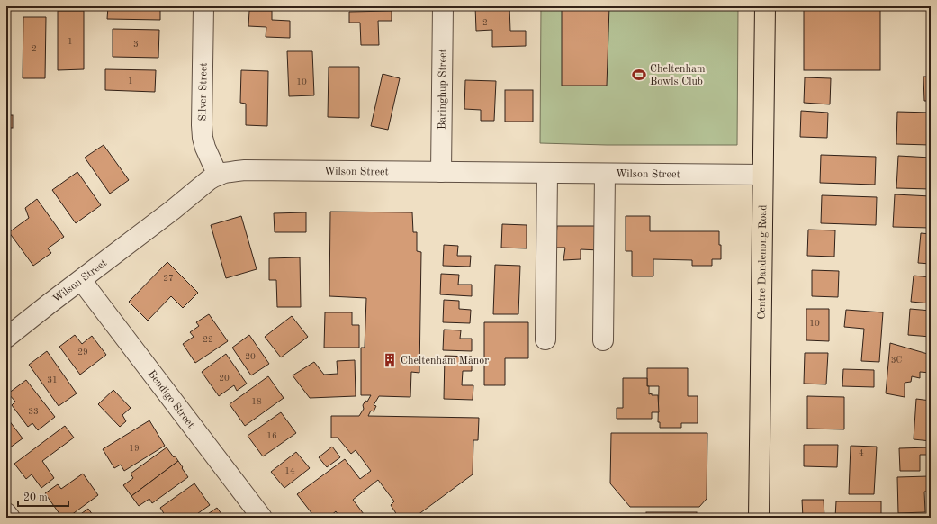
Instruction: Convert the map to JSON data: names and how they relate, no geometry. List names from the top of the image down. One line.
{"streets":{"main road":["Centre Dandenong Road"],"street":["Baringhup Street","Silver Street","Wilson Street","Bendigo Street"]},"crossings":[["Baringhup Street","Wilson Street"],["Silver Street","Wilson Street"],["Wilson Street","Centre Dandenong Road"],["Wilson Street","Bendigo Street"]],"places":{"sports":["Cheltenham Bowls Club"],"building":["Cheltenham Manor"]},"house_numbers":["2","1","3","2","1","10","27","10","22","29","20","3C","20","31","18","33","16","19","4","14"],"scale_bar":"20 m"}
